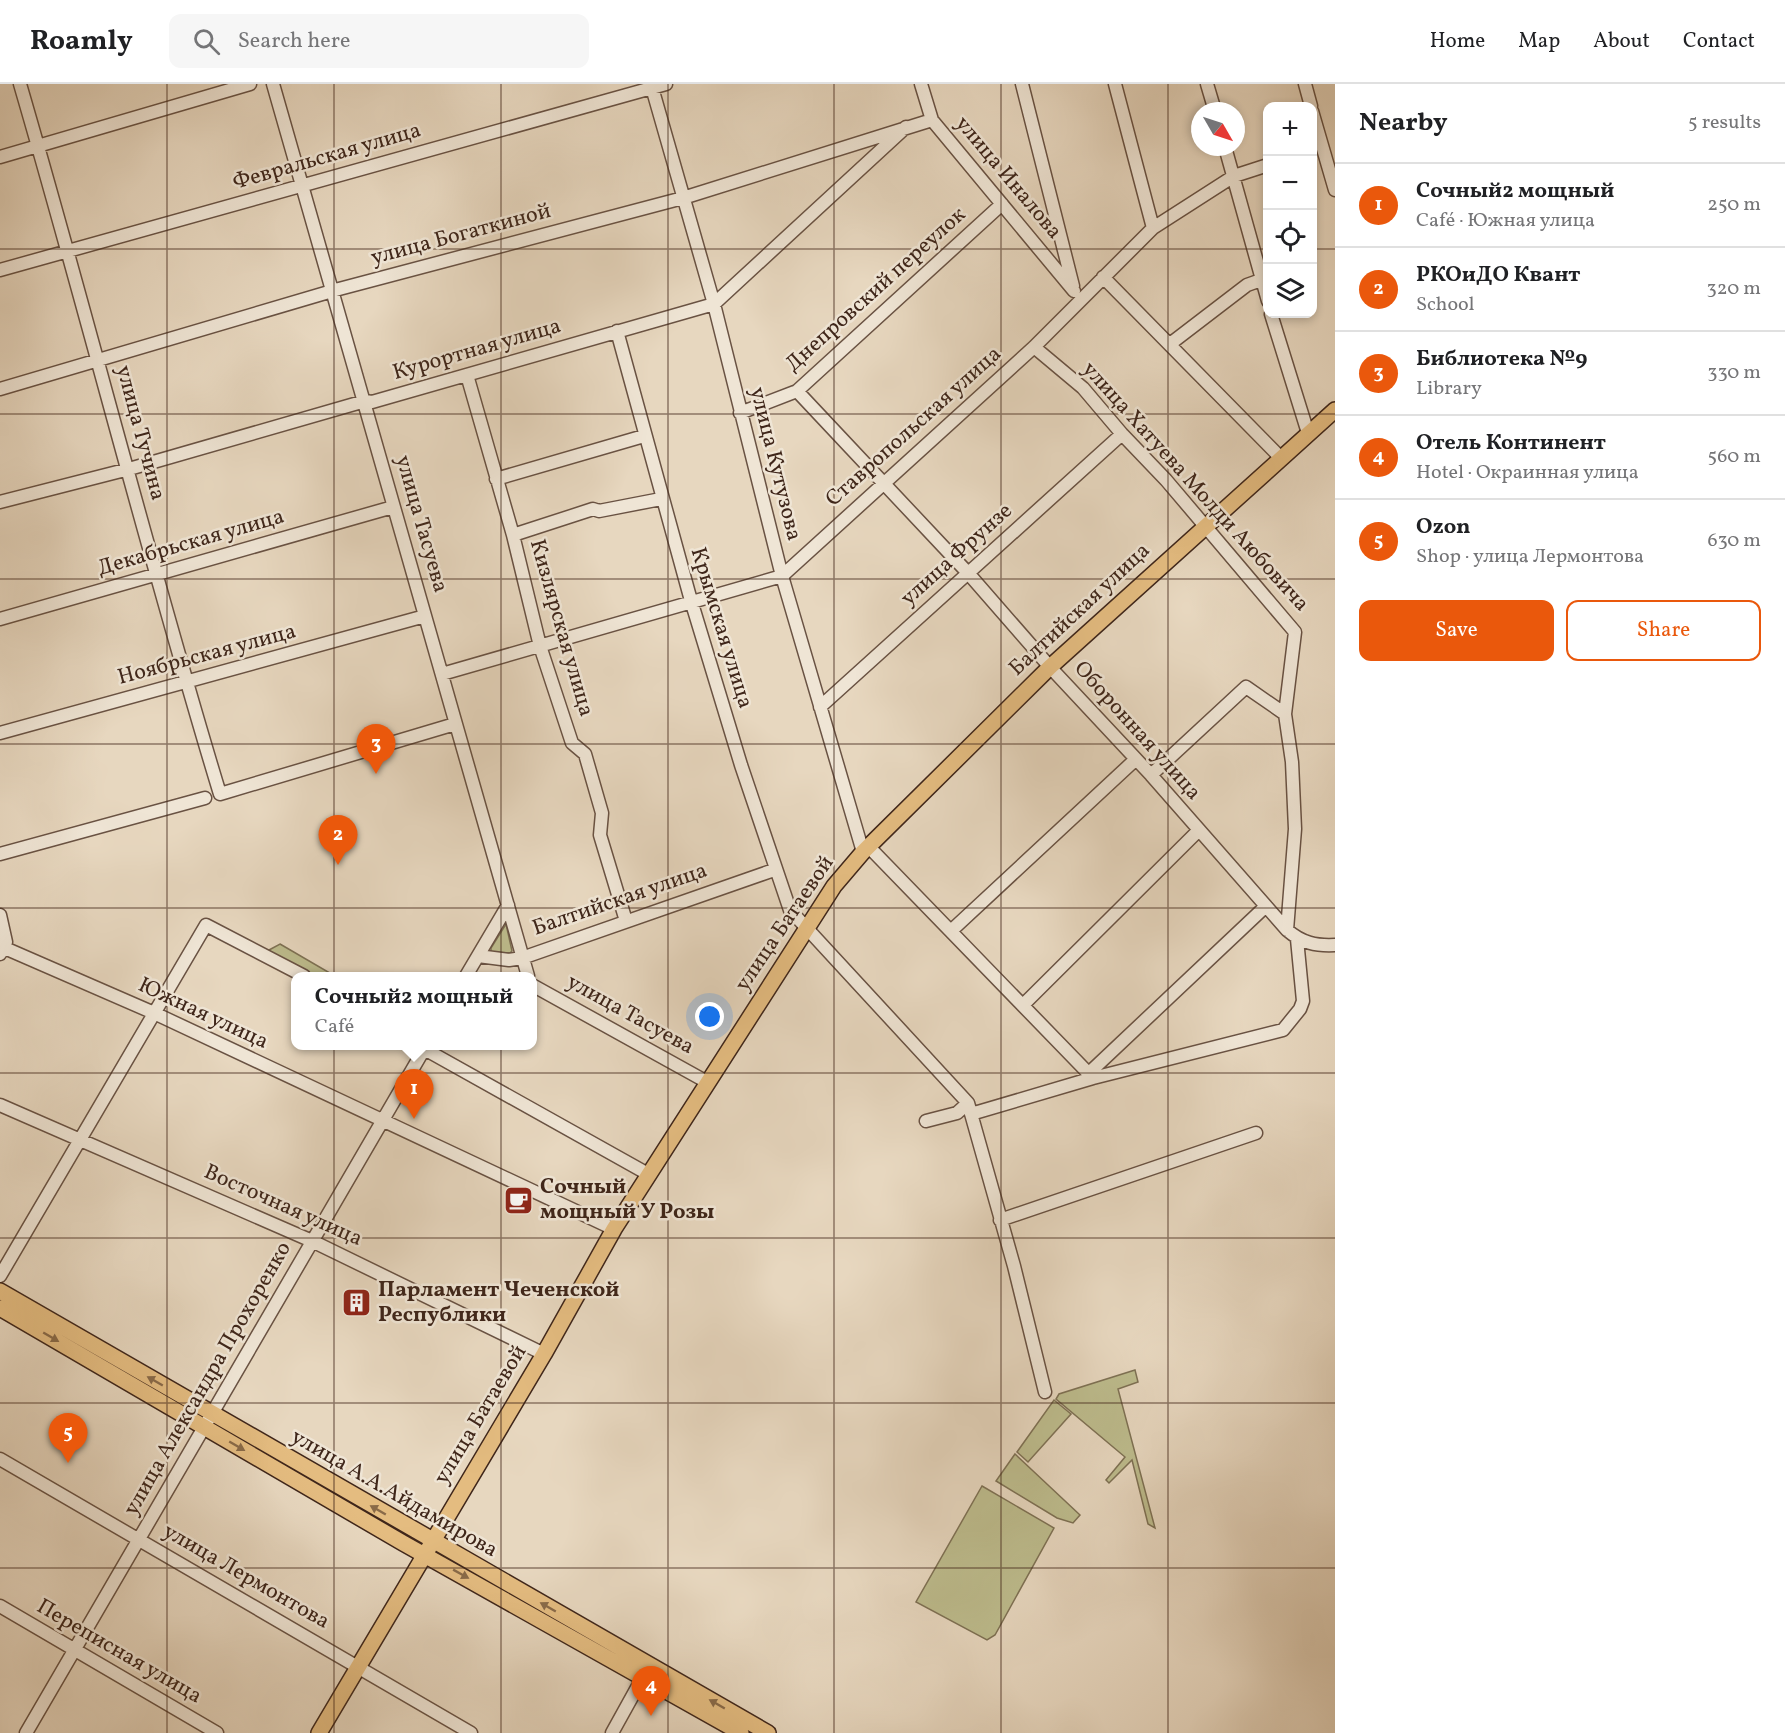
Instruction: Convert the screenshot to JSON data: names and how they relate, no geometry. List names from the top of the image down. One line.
{"streets":{"main road":["Балтийская улица","улица Батаевой","улица А.А.Айдамирова"],"street":["Февральская улица","улица Иналова","улица Богаткиной","Днепровский переулок","Курортная улица","Ставропольская улица","улица Тучина","улица Кутузова","улица Хатуева Молди Аюбовича","улица Тасуева","Декабрьская улица","улица Фрунзе","Кизлярская улица","Крымская улица","Ноябрьская улица","Оборонная улица","Южная улица","Восточная улица","улица Александра Прохоренко","улица Лермонтова","Переписная улица"]},"crossings":[["Февральская улица","улица Тучина"],["Февральская улица","улица Кутузова"],["Февральская улица","улица Тасуева"],["улица Иналова","улица Богаткиной"],["улица Иналова","Днепровский переулок"],["улица Иналова","Ставропольская улица"],["улица Богаткиной","Курортная улица"],["улица Богаткиной","улица Тучина"],["улица Богаткиной","улица Кутузова"],["улица Богаткиной","улица Тасуева"],["Днепровский переулок","улица Кутузова"],["Днепровский переулок","Оборонная улица"],["Курортная улица","улица Тучина"],["Курортная улица","улица Кутузова"],["Курортная улица","улица Тасуева"],["Курортная улица","Кизлярская улица"],["Курортная улица","Крымская улица"],["Ставропольская улица","улица Кутузова"],["Ставропольская улица","улица Хатуева Молди Аюбовича"],["Ставропольская улица","улица Тасуева"],["Ставропольская улица","Кизлярская улица"],["Ставропольская улица","Крымская улица"],["Ставропольская улица","Оборонная улица"],["улица Тучина","улица Тасуева"],["улица Тучина","Декабрьская улица"],["улица Тучина","Ноябрьская улица"],["улица Кутузова","улица Фрунзе"],["улица Кутузова","Балтийская улица"],["улица Кутузова","улица Батаевой"],["улица Хатуева Молди Аюбовича","улица Фрунзе"],["улица Хатуева Молди Аюбовича","Балтийская улица"],["улица Тасуева","Декабрьская улица"],["улица Тасуева","Балтийская улица"],["улица Тасуева","Ноябрьская улица"],["улица Тасуева","улица Батаевой"],["улица Фрунзе","Оборонная улица"],["Балтийская улица","Кизлярская улица"],["Балтийская улица","Крымская улица"],["Балтийская улица","Оборонная улица"],["Балтийская улица","улица Батаевой"],["Крымская улица","улица Батаевой"],["улица Батаевой","Южная улица"],["улица Батаевой","Восточная улица"],["улица Батаевой","улица А.А.Айдамирова"],["улица Батаевой","улица Лермонтова"],["Южная улица","улица Александра Прохоренко"],["Восточная улица","улица Александра Прохоренко"],["улица Александра Прохоренко","улица А.А.Айдамирова"],["улица Александра Прохоренко","улица Лермонтова"],["улица Александра Прохоренко","Переписная улица"]],"places":{"cafe":["Сочный мощный У Розы"],"building":["Парламент Чеченской Республики"]},"north":"bottom right","page":{"header":"Roamly","search":"Search here","nav":["Home","Map","About","Contact"],"heading":["Nearby","5 results"],"map_buttons":["+","−"],"list":[{"mark":"1","name":"Сочный2 мощный","note":"Café · Южная улица","value":"250 m"},{"mark":"2","name":"РКОиДО Квант","note":"School","value":"320 m"},{"mark":"3","name":"Библиотека №9","note":"Library","value":"330 m"},{"mark":"4","name":"Отель Континент","note":"Hotel · Окраинная улица","value":"560 m"},{"mark":"5","name":"Ozon","note":"Shop · улица Лермонтова","value":"630 m"}],"buttons":["Save","Share"],"pins":["3","2","1","5","4"],"popup":["Сочный2 мощный","Café"]}}
